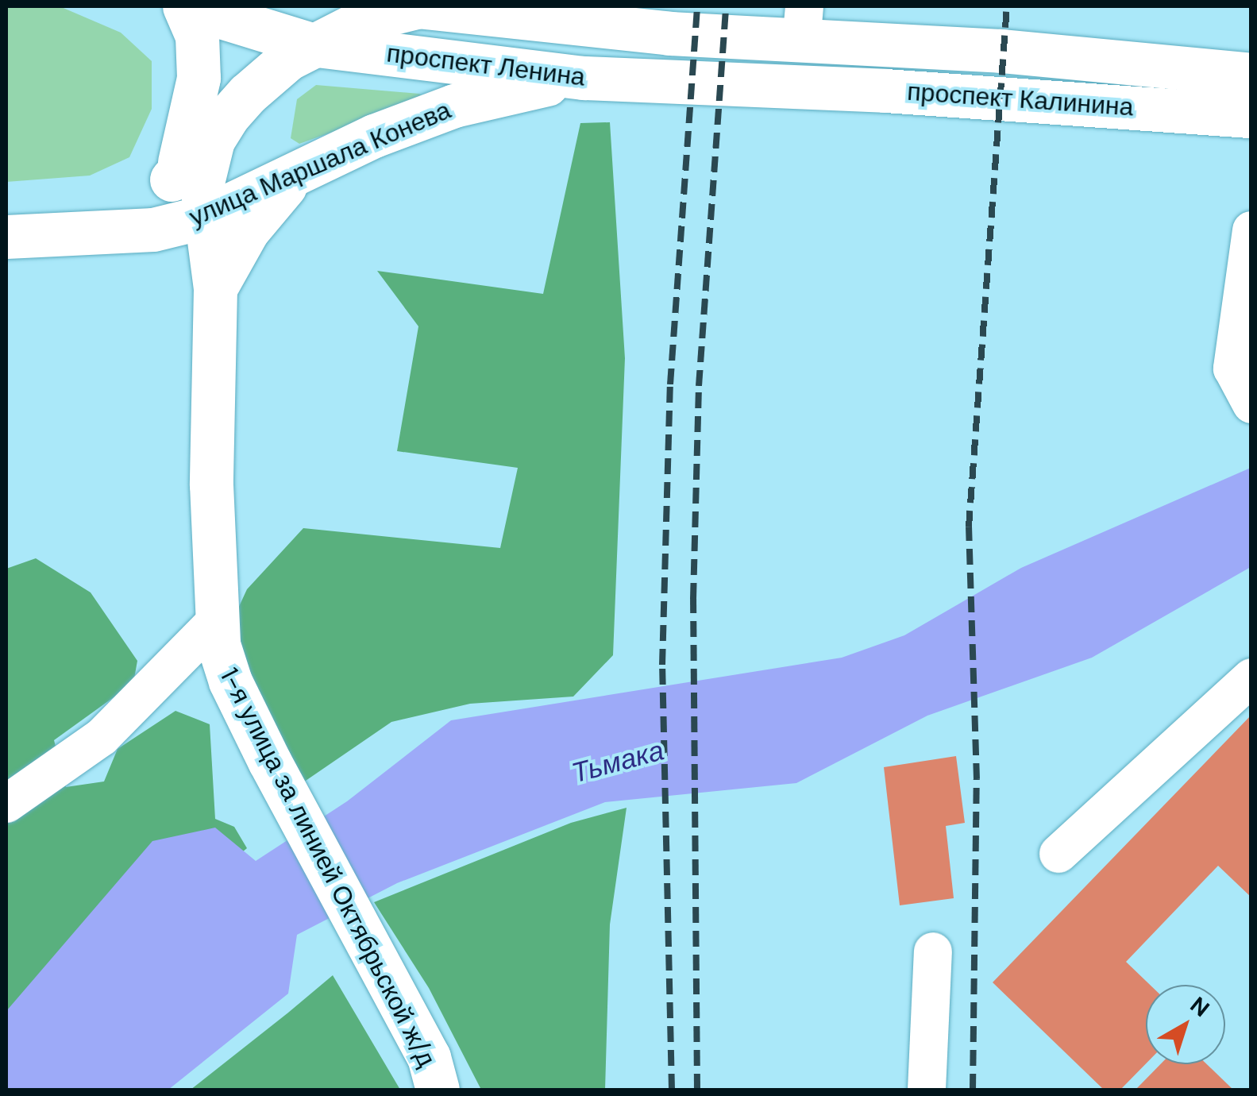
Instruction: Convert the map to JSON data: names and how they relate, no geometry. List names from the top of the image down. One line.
{"streets":{"main road":["проспект Ленина","проспект Калинина","улица Маршала Конева","1-я улица за линией Октябрьской ж/д"]},"crossings":[["проспект Ленина","проспект Калинина"],["проспект Ленина","улица Маршала Конева"],["проспект Ленина","1-я улица за линией Октябрьской ж/д"],["улица Маршала Конева","1-я улица за линией Октябрьской ж/д"]],"water":["Тьмака"],"north":"top right"}
